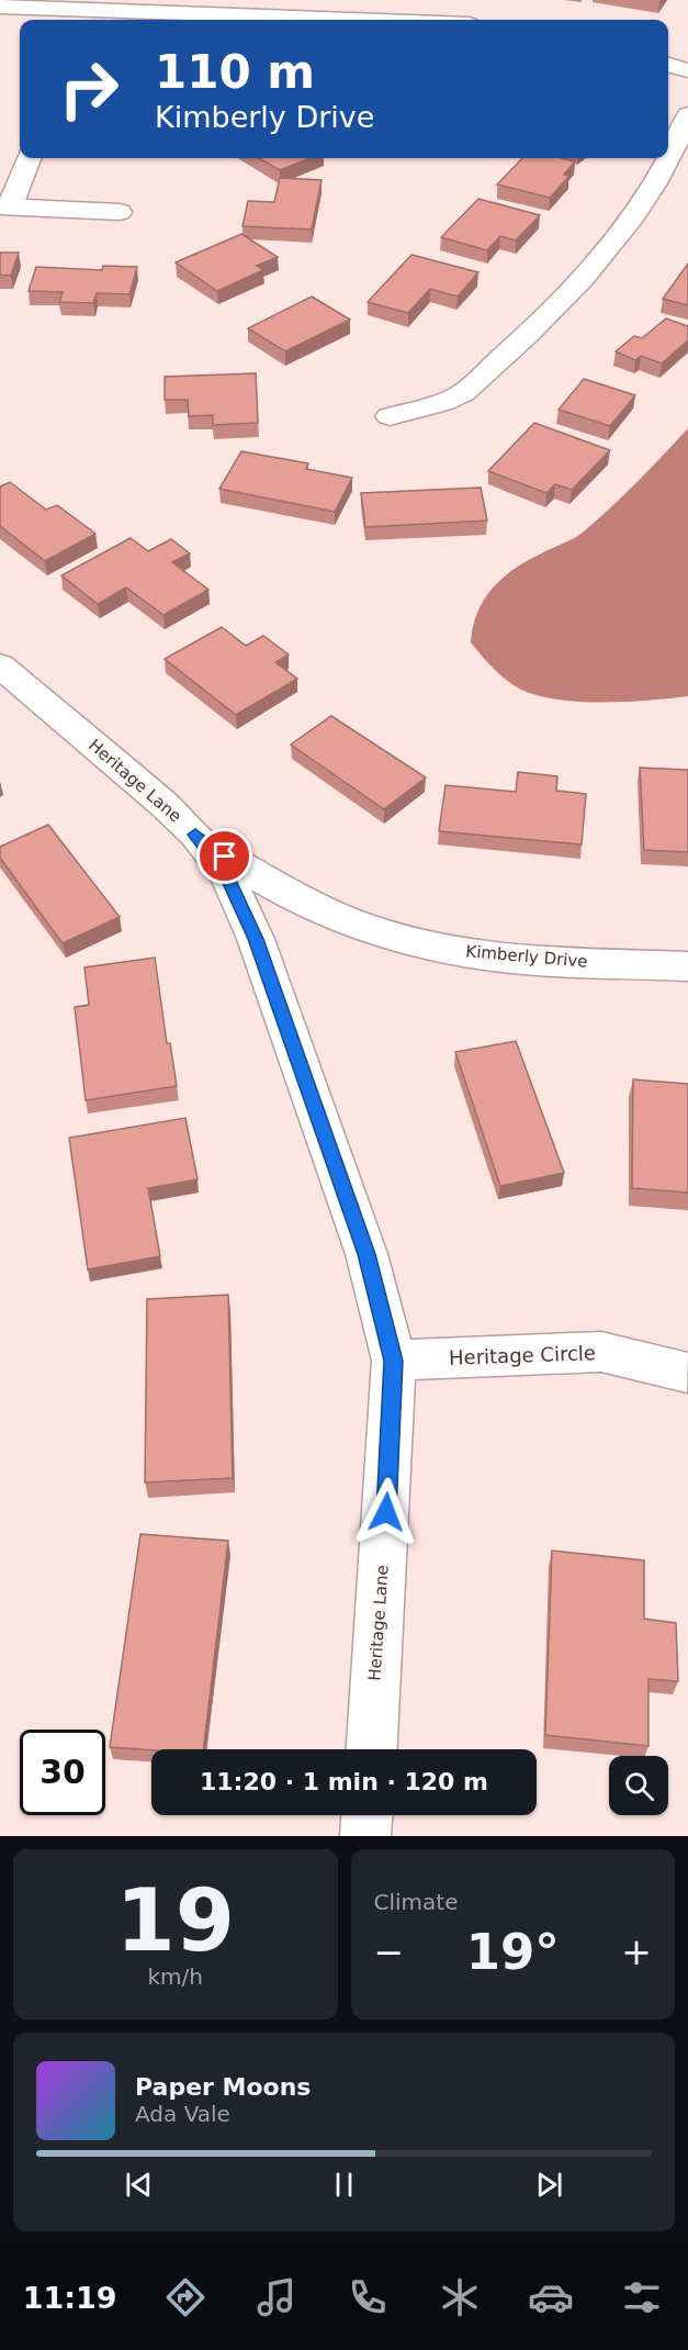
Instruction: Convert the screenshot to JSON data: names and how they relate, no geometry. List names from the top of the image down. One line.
{"streets":{"street":["Heritage Lane","Kimberly Drive","Heritage Circle"]},"crossings":[["Heritage Lane","Kimberly Drive"],["Heritage Lane","Heritage Circle"]],"page":{"turn":["110 m","Kimberly Drive"],"limit":"30","trip":"11:20 · 1 min · 120 m","tile":[["19","km/h"],"Climate"],"heat":["−","19°","+"],"song":["Paper Moons","Ada Vale"],"tabs":"11:19"}}
